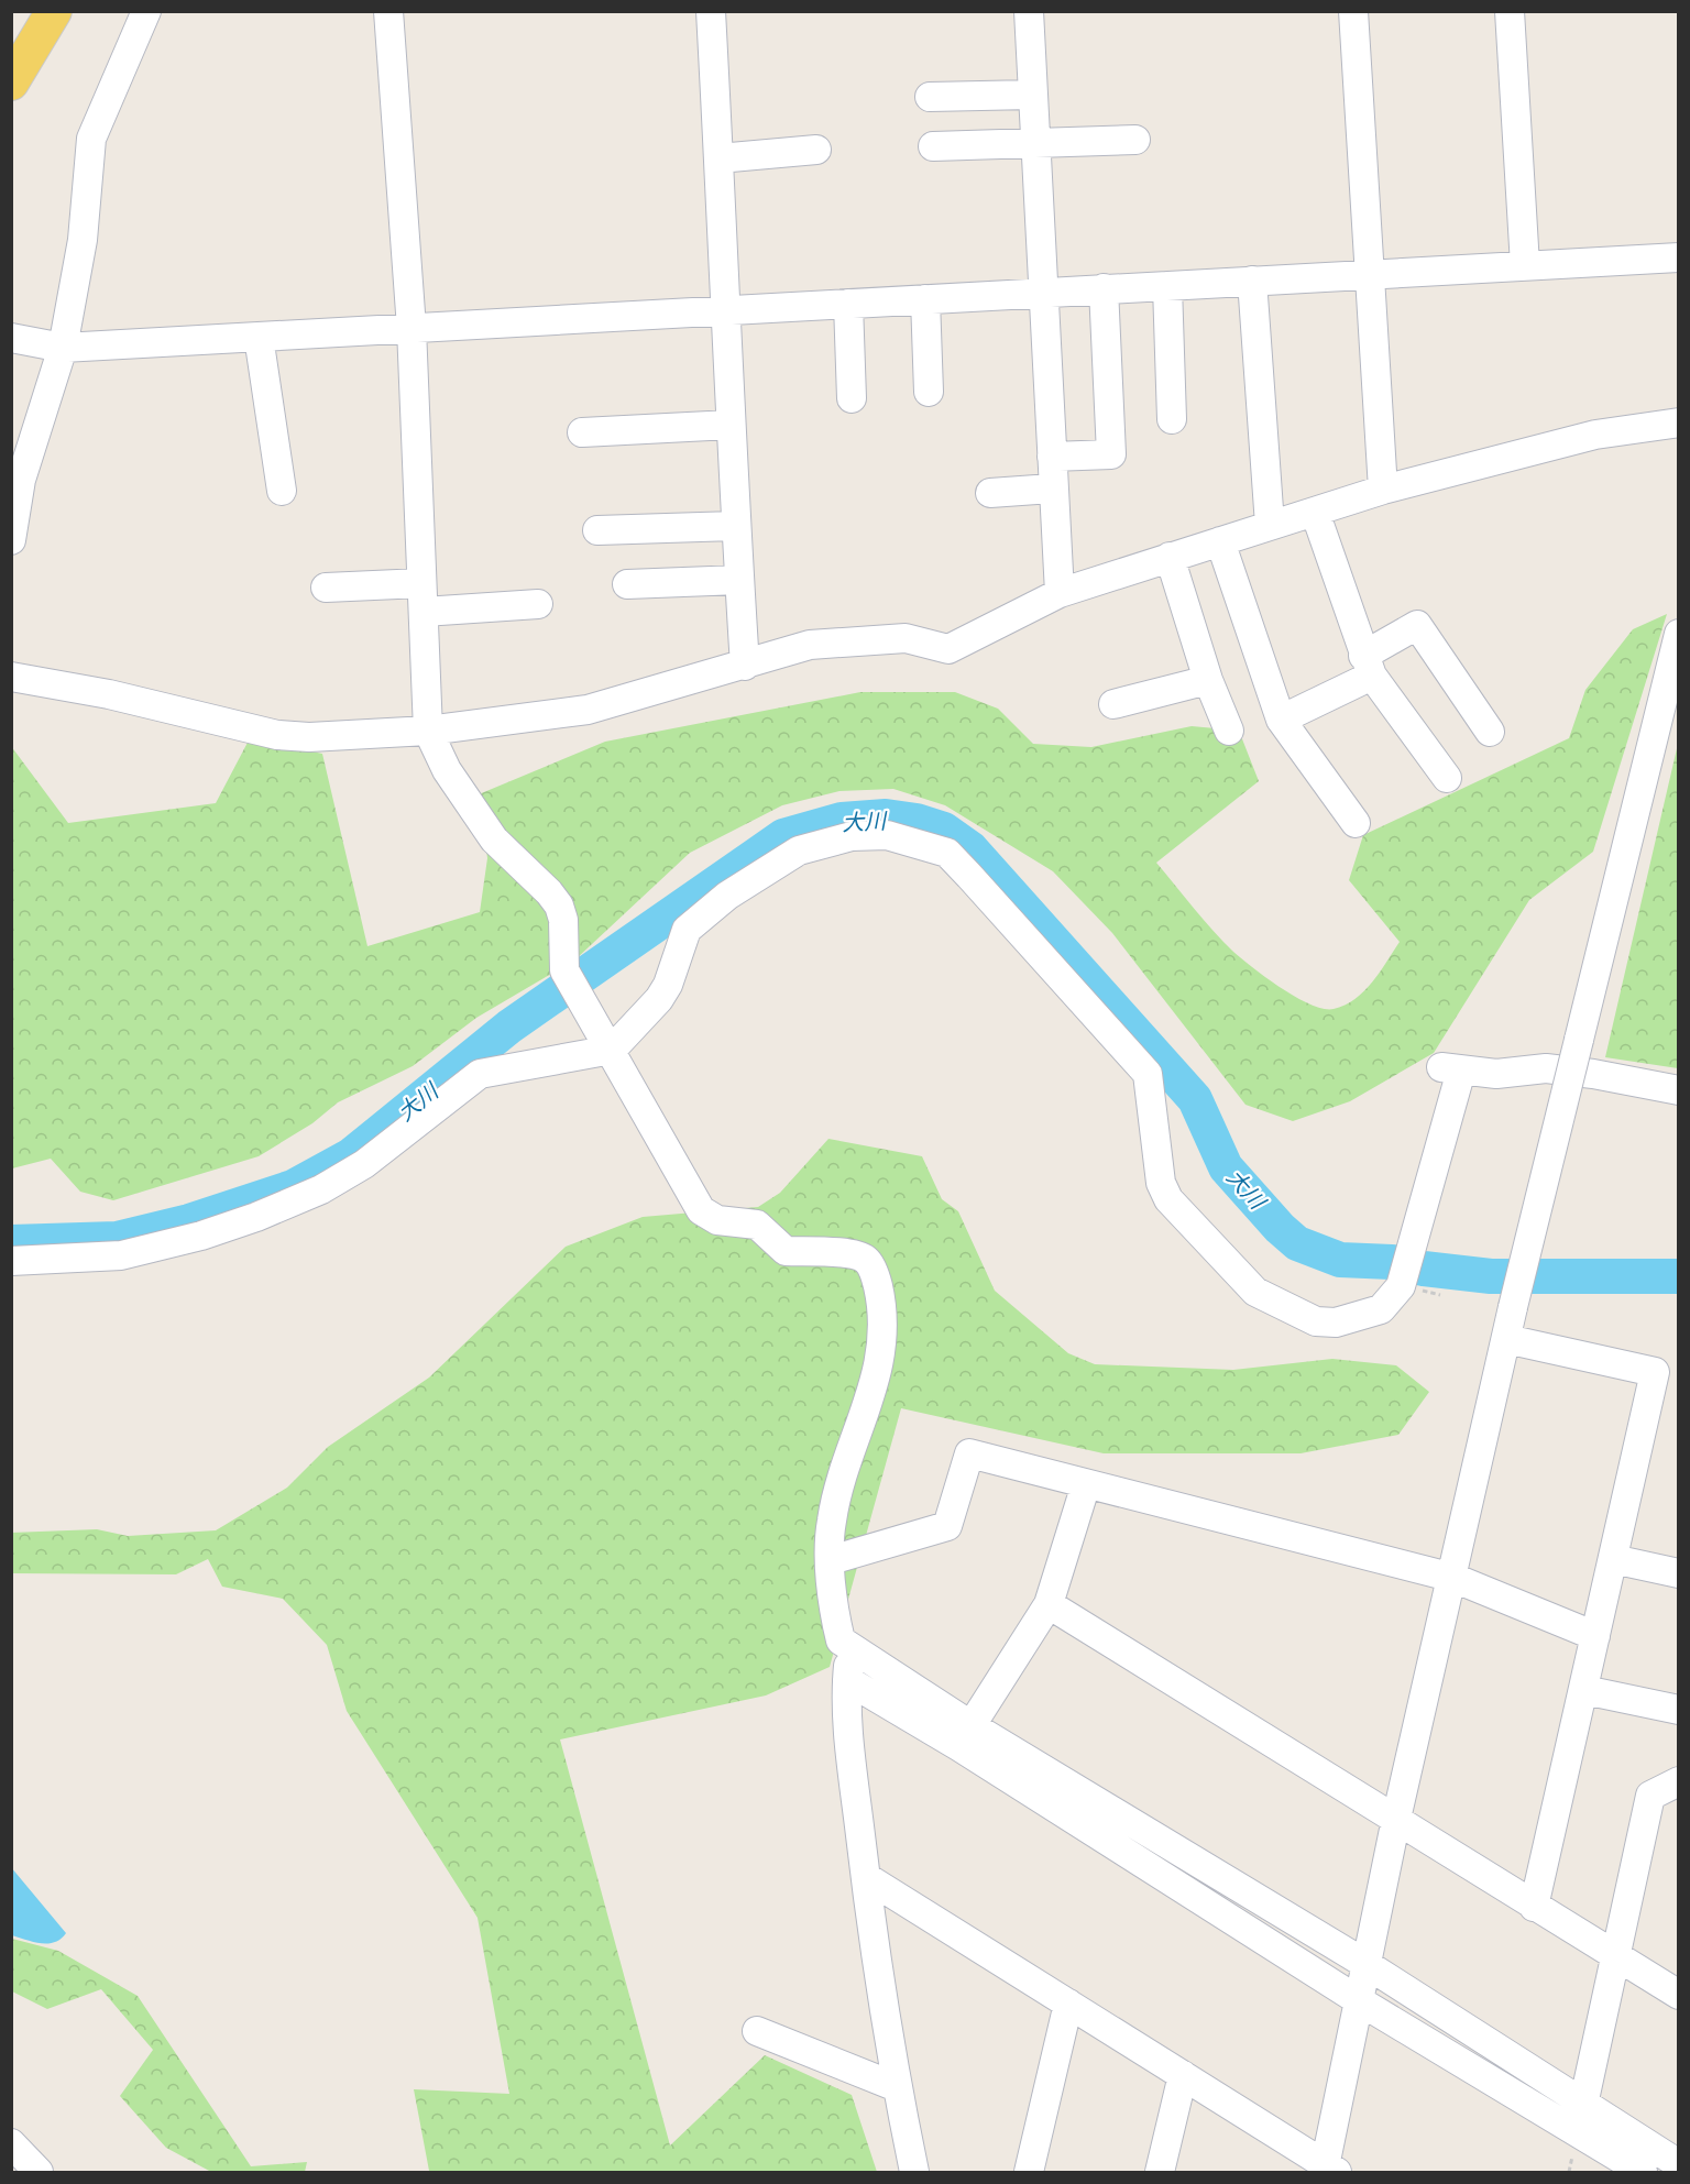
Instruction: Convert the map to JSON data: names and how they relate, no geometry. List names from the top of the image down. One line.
{"water":["大川"]}
